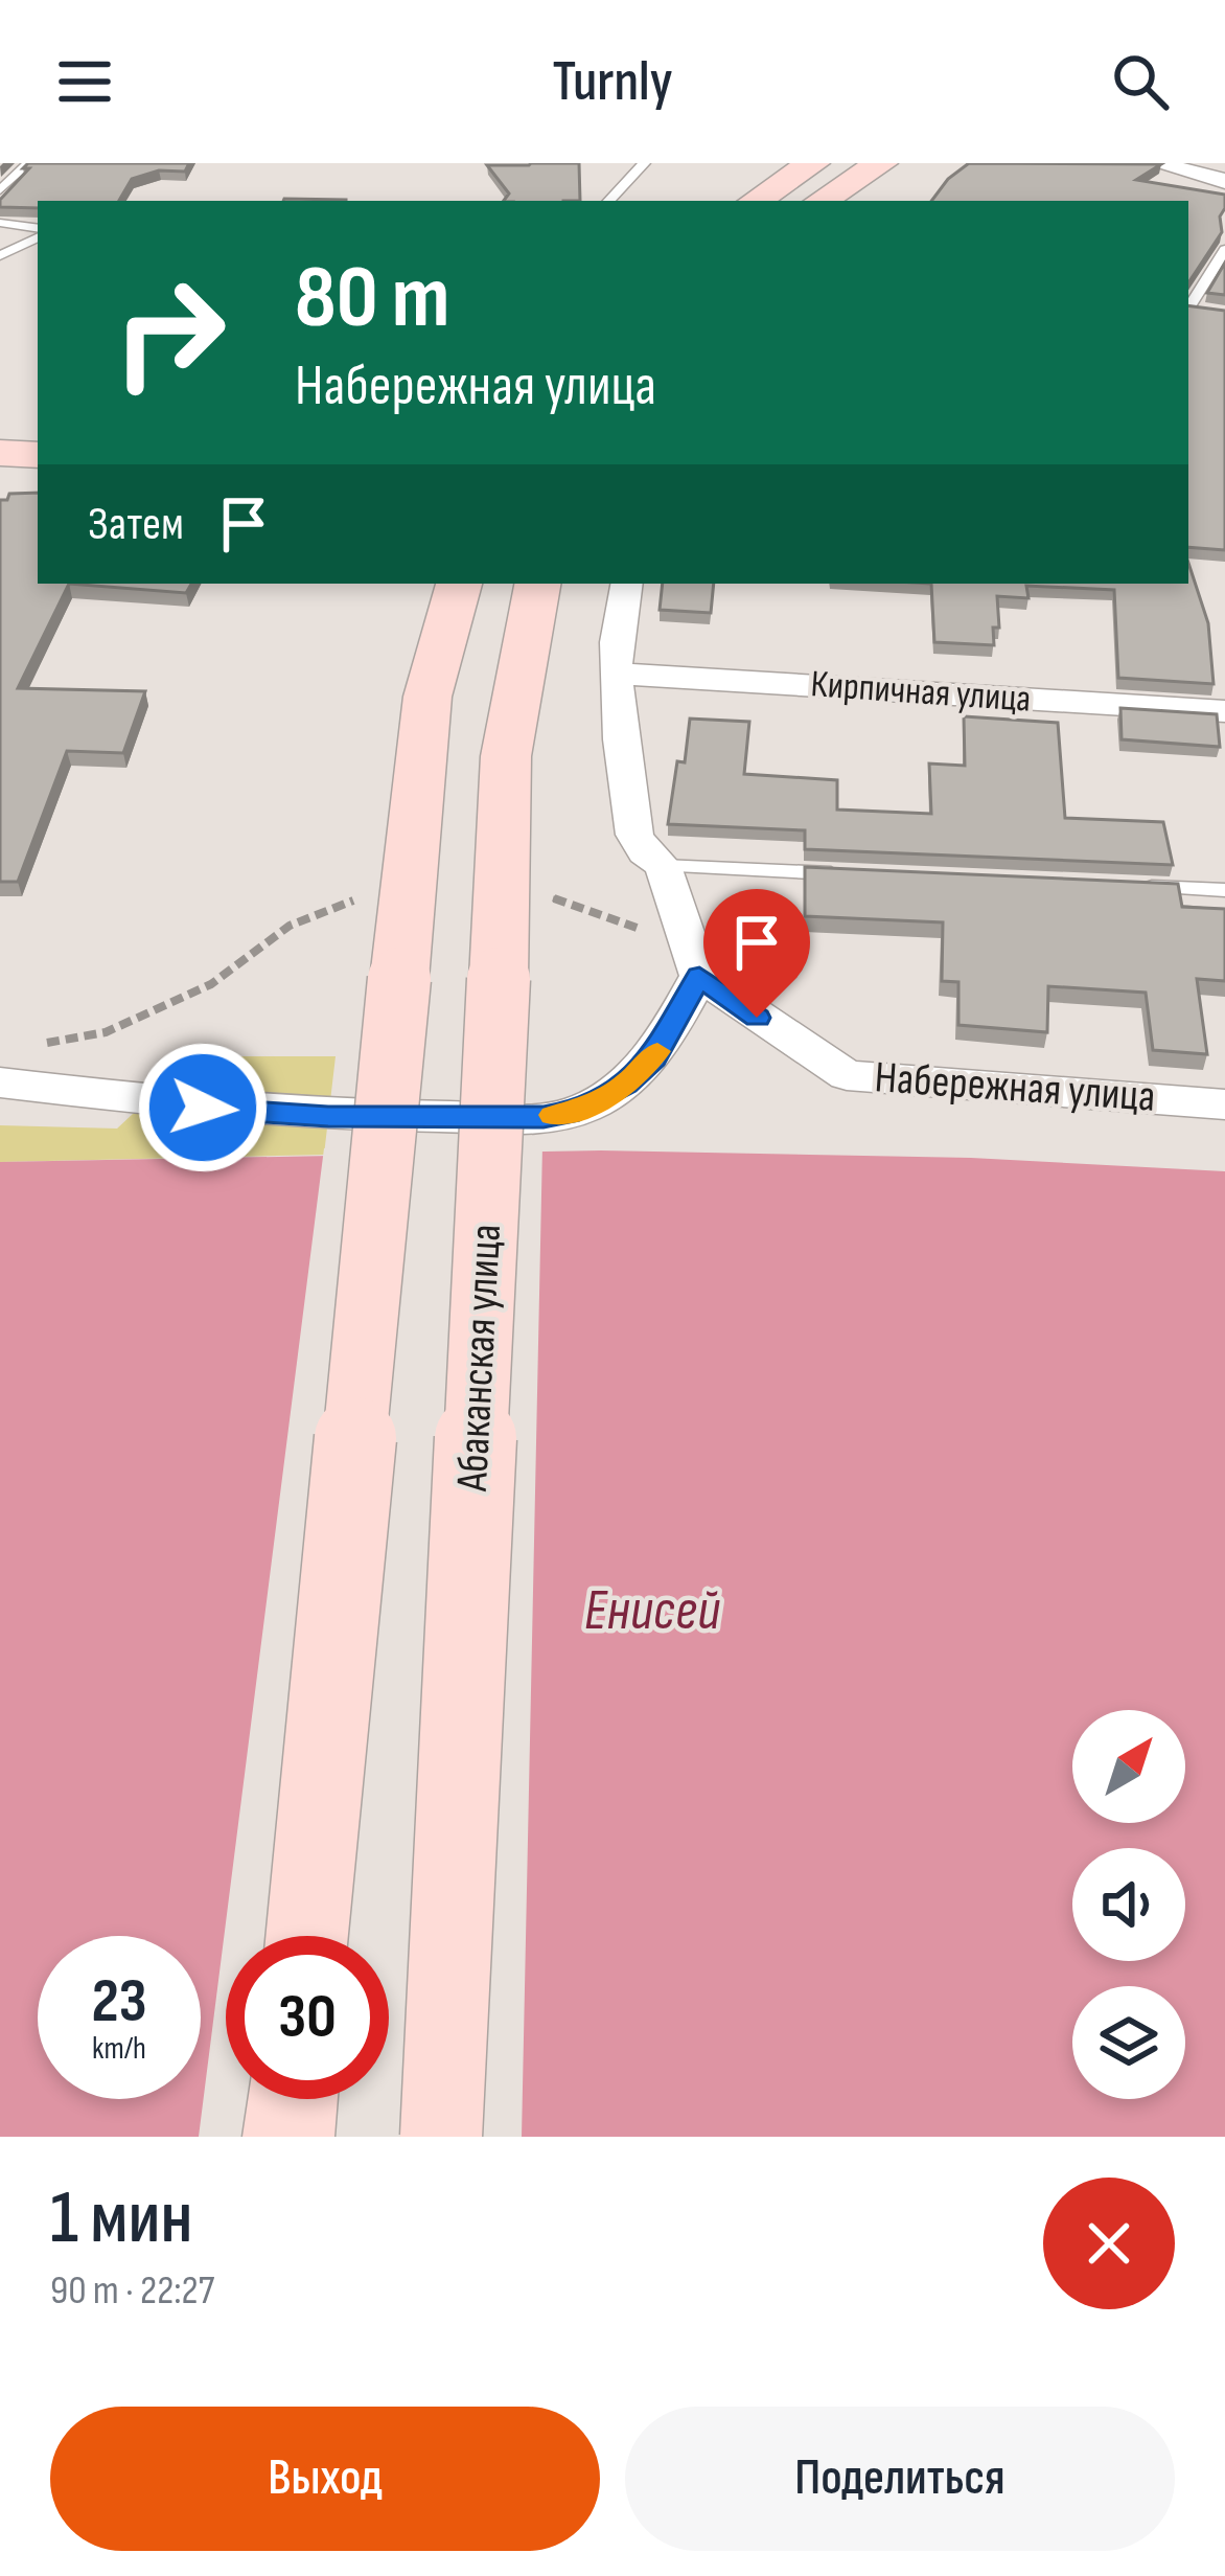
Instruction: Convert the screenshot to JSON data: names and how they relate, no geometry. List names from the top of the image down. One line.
{"streets":{"main road":["Абаканская улица"],"street":["Кирпичная улица","Набережная улица"]},"water":["Енисей"],"north":"top right","page":{"header":"Turnly","turn":["80 m","Набережная улица"],"then":"Затем","speed":"23 km/h","limit":"30","heading":["1 мин","90 m · 22:27"],"buttons":["Выход","Поделиться"]}}
